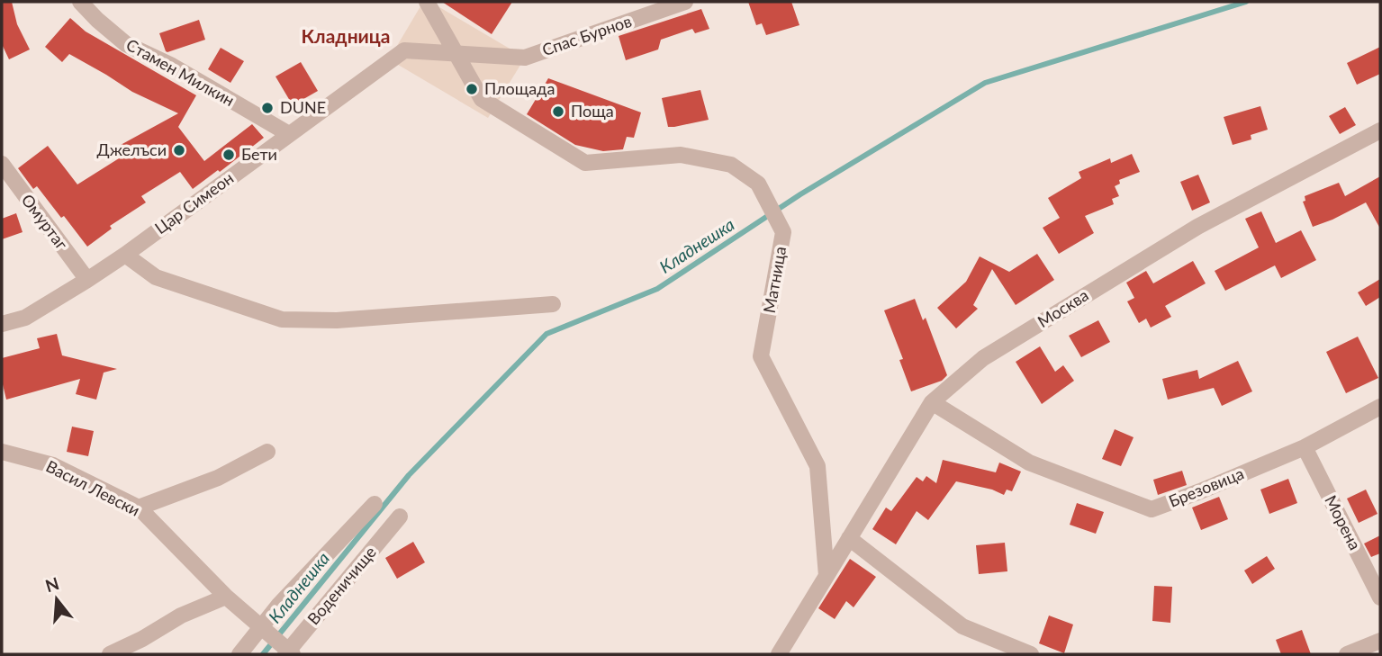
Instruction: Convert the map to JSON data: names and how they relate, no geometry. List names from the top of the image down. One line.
{"streets":{"street":["Спас Бурнов","Стамен Милкин","Цар Симеон","Омуртаг","Матница","Москва","Брезовица","Васил Левски","Морена","Воденичище"]},"crossings":[["Спас Бурнов","Цар Симеон"],["Стамен Милкин","Цар Симеон"],["Цар Симеон","Омуртаг"],["Цар Симеон","Матница"],["Матница","Москва"],["Москва","Брезовица"],["Брезовица","Морена"],["Васил Левски","Воденичище"]],"districts":["Кладница"],"water":["Кладнешка"],"places":["Площада","DUNE","Поща","Джелъси","Бети"],"north":"top"}
